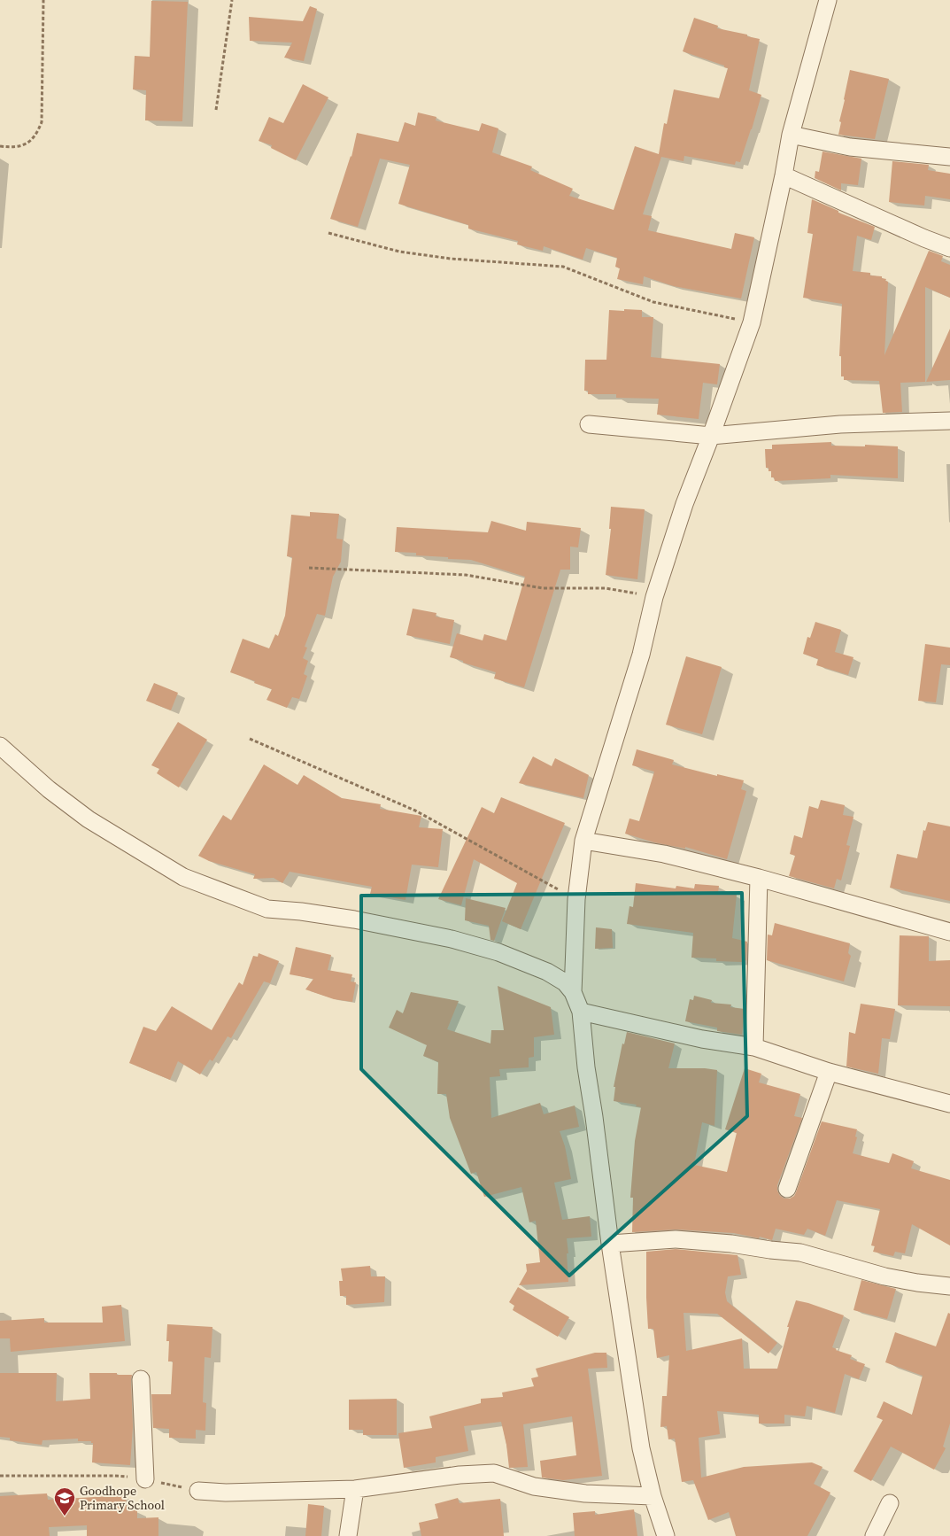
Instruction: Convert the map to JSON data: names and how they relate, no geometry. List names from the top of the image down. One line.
{"places":{"school or university":["Goodhope Primary School"]}}
